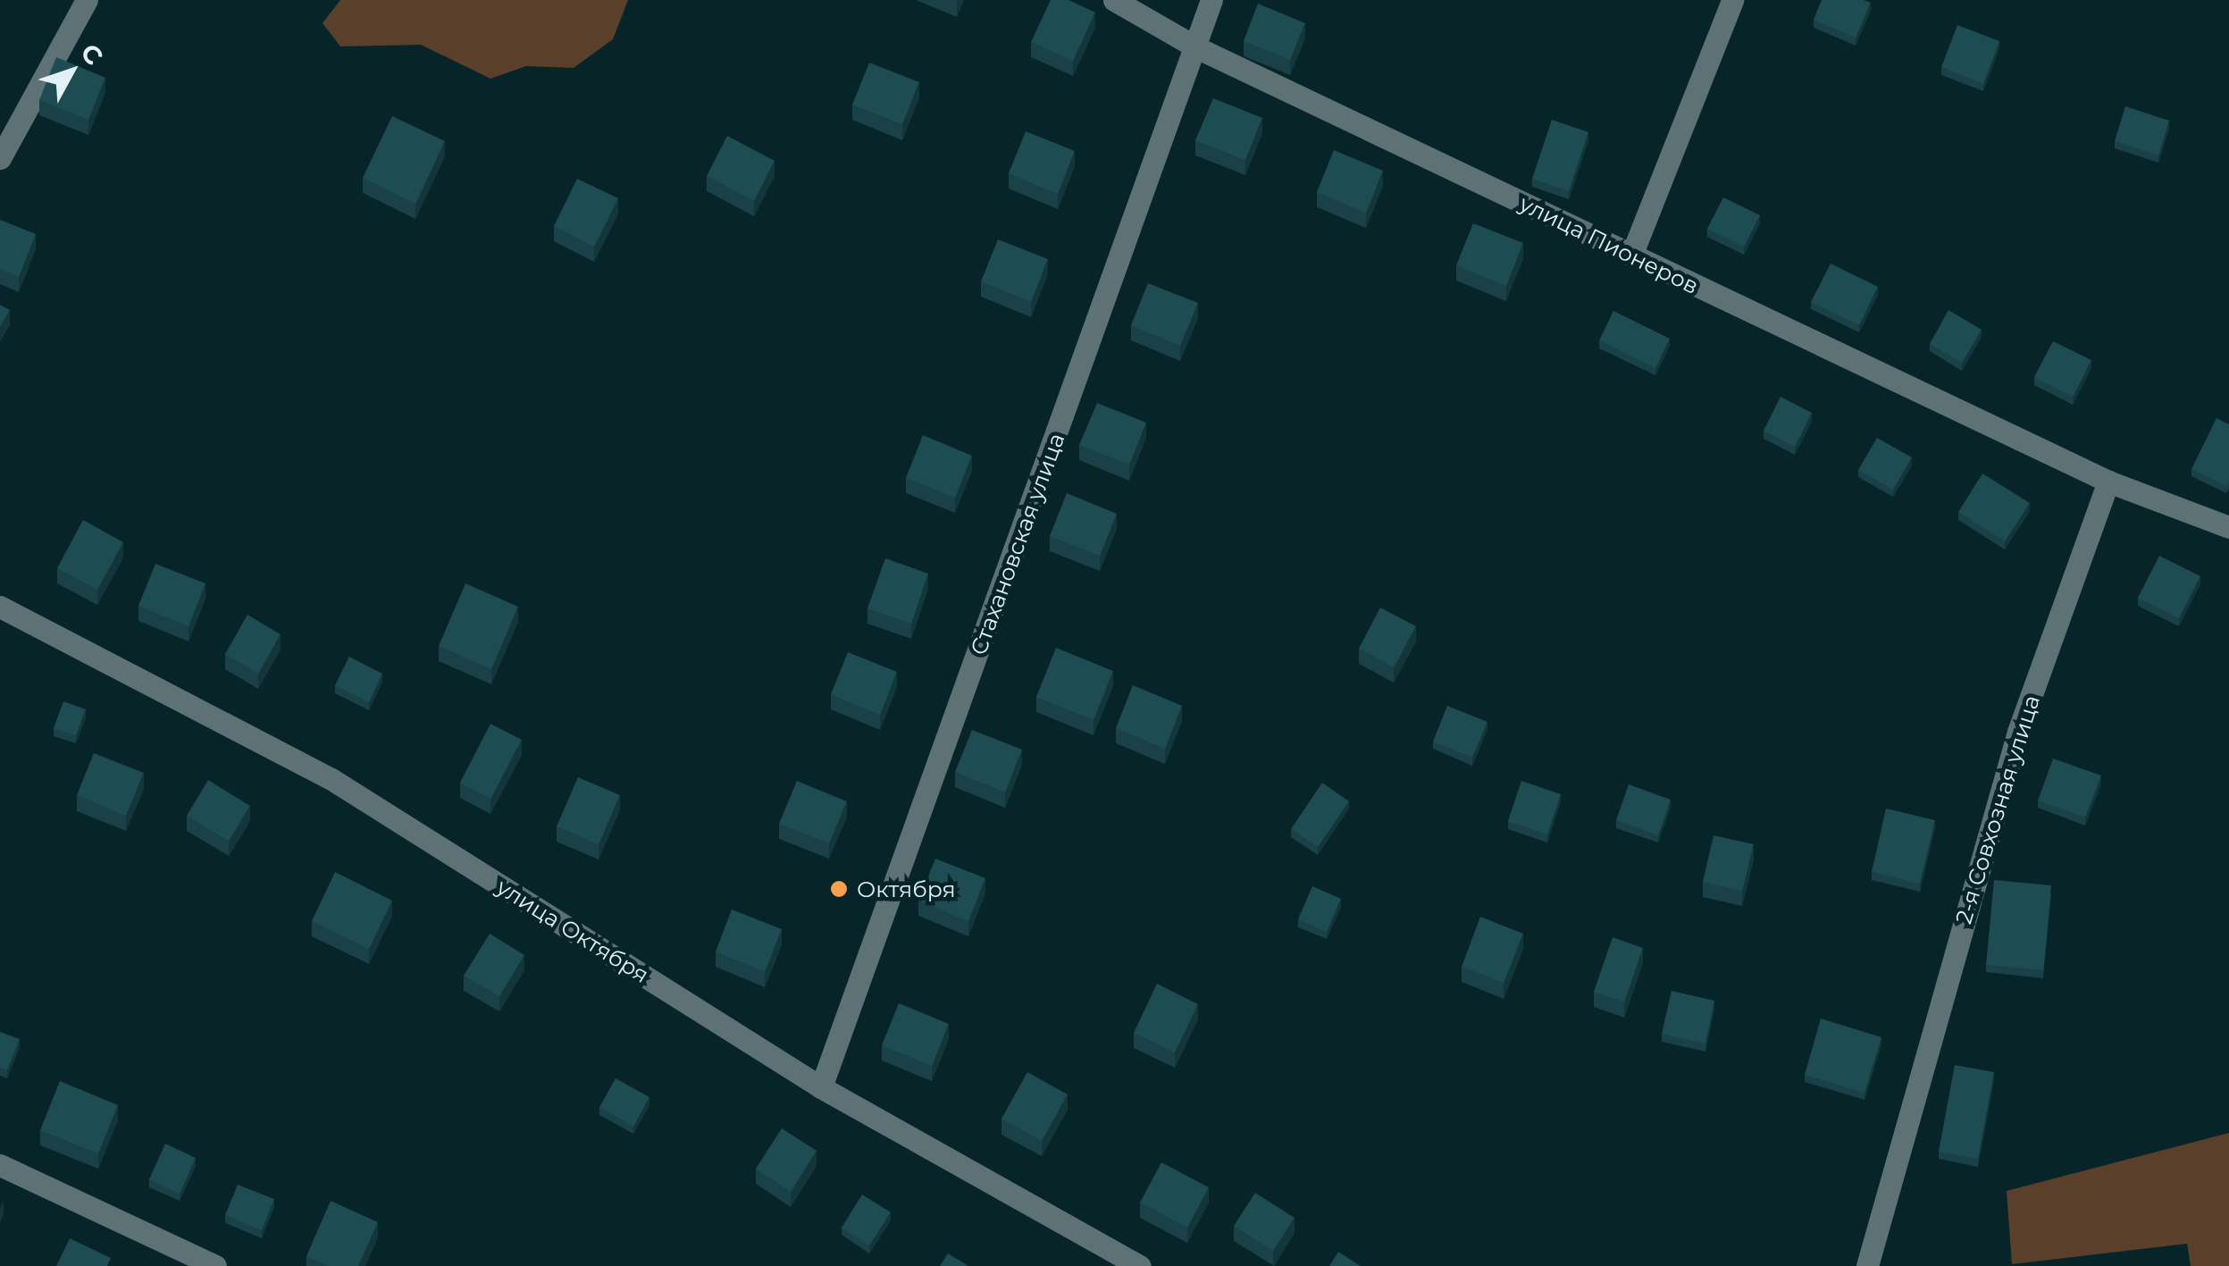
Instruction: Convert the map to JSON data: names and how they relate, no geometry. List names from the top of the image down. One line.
{"streets":{"street":["улица Пионеров","Стахановская улица","2-я Совхозная улица","улица Октября"]},"crossings":[["улица Пионеров","Стахановская улица"],["улица Пионеров","2-я Совхозная улица"],["Стахановская улица","улица Октября"]],"places":["Октября"],"north":"top right"}
